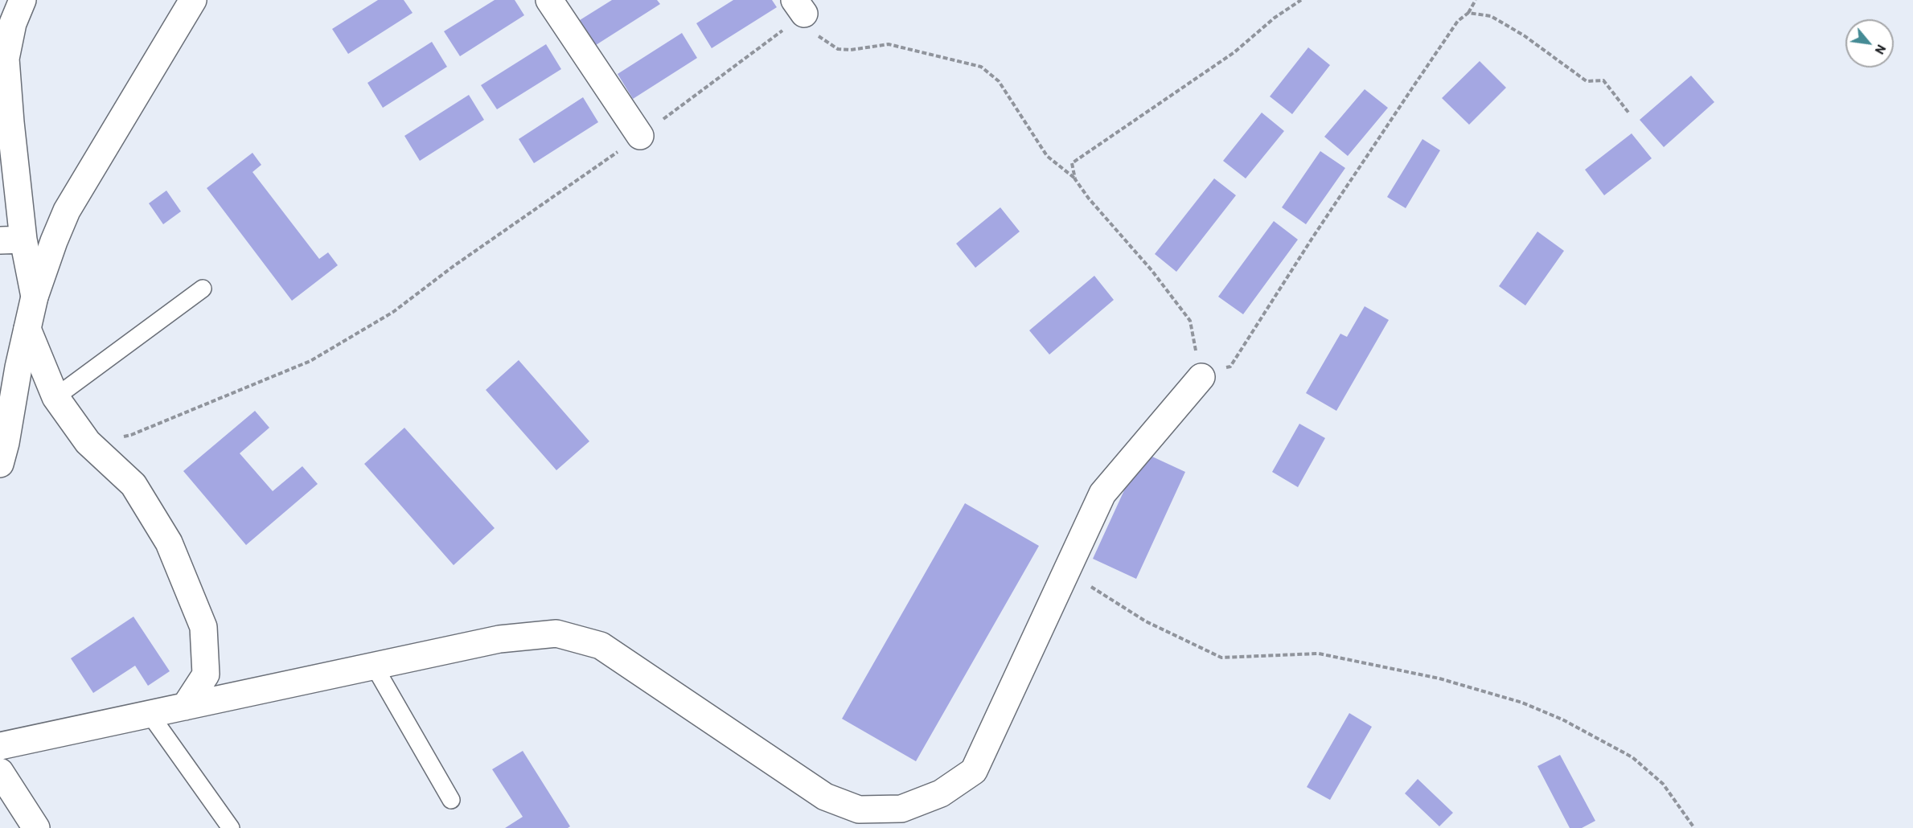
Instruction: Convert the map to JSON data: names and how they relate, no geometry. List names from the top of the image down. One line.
{"north":"bottom right"}
